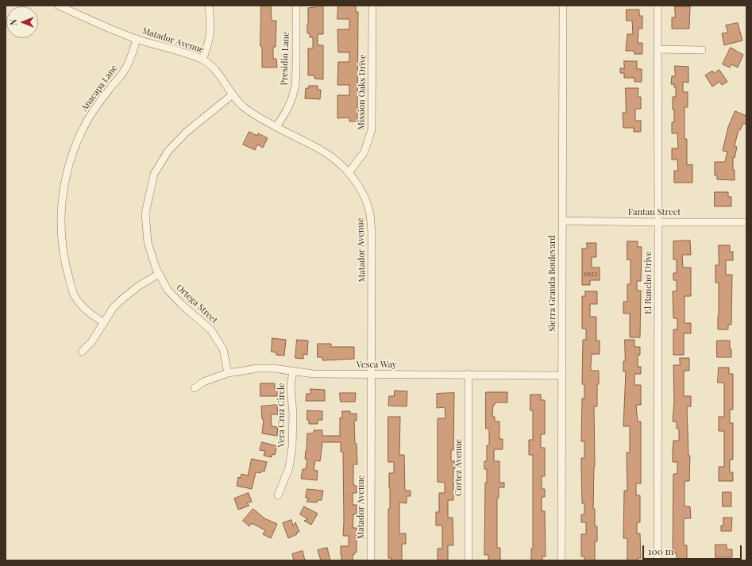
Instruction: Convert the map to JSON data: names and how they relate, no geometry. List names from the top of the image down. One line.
{"streets":{"street":["Matador Avenue","Presidio Lane","Anacapa Lane","Mission Oaks Drive","Fantan Street","El Rancho Drive","Sierra Granda Boulevard","Ortega Street","Vesca Way","Vera Cruz Circle","Cortez Avenue"]},"crossings":[["Matador Avenue","Presidio Lane"],["Matador Avenue","Anacapa Lane"],["Matador Avenue","Mission Oaks Drive"],["Matador Avenue","Ortega Street"],["Matador Avenue","Vesca Way"],["Fantan Street","El Rancho Drive"],["Fantan Street","Sierra Granda Boulevard"],["Sierra Granda Boulevard","Vesca Way"],["Ortega Street","Vesca Way"],["Vesca Way","Vera Cruz Circle"],["Vesca Way","Cortez Avenue"]],"house_numbers":["1022"],"scale_bar":"100 m","north":"left"}
